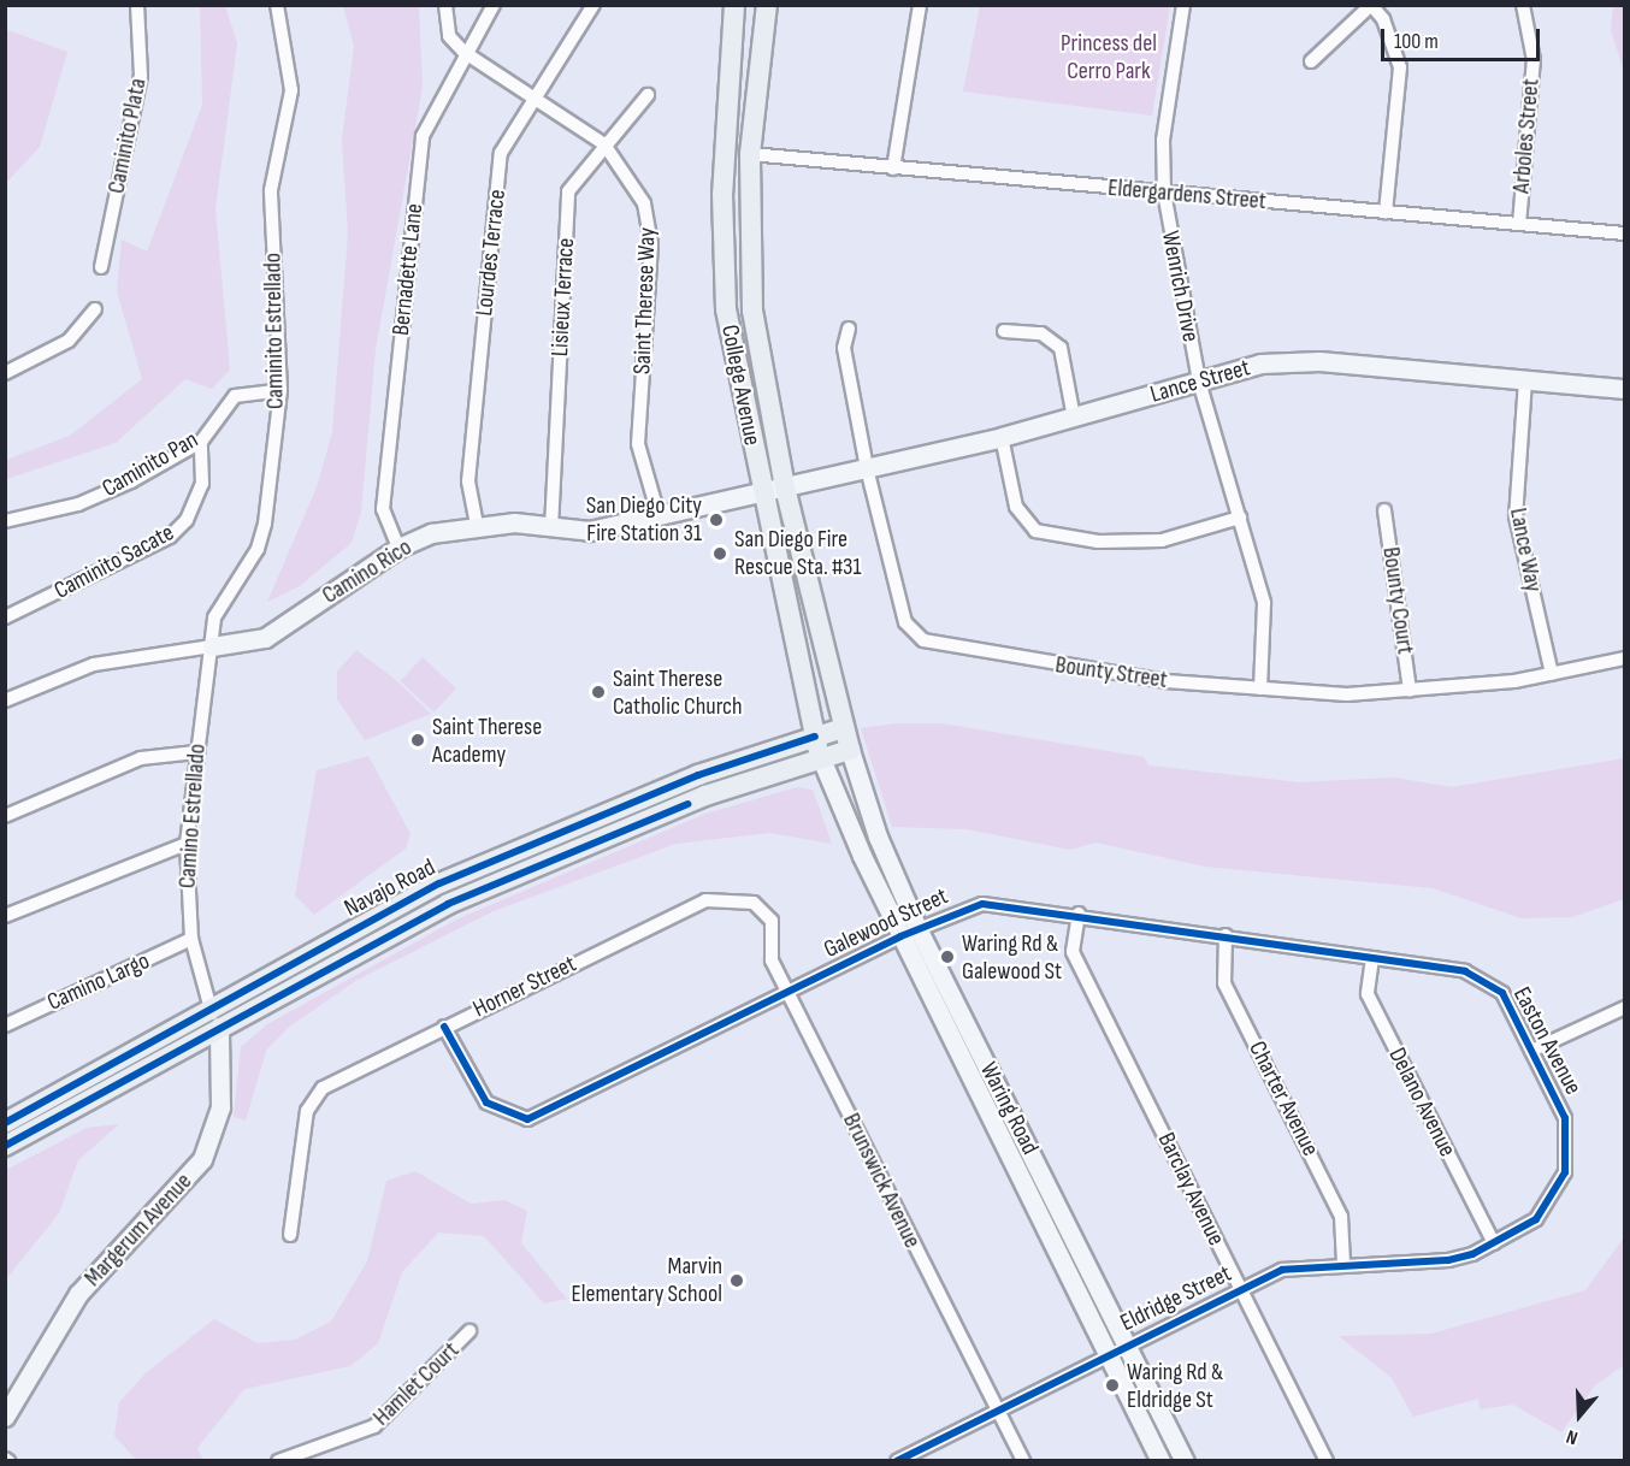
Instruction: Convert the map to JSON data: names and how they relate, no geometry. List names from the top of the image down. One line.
{"streets":{"main road":["College Avenue","Navajo Road"],"street":["Caminito Plata","Arboles Street","Eldergardens Street","Lourdes Terrace","Bernadette Lane","Wenrich Drive","Lisieux Terrace","Saint Therese Way","Caminito Estrellado","Lance Street","Caminito Pan","Lance Way","Caminito Sacate","Camino Rico","Bounty Court","Bounty Street","Camino Estrellado","Galewood Street","Camino Largo","Horner Street","Easton Avenue","Charter Avenue","Delano Avenue","Waring Road","Brunswick Avenue","Barclay Avenue","Margerum Avenue","Eldridge Street","Hamlet Court"]},"crossings":[["Arboles Street","Eldergardens Street"],["Eldergardens Street","Wenrich Drive"],["Eldergardens Street","College Avenue"],["Lourdes Terrace","Saint Therese Way"],["Lourdes Terrace","Camino Rico"],["Bernadette Lane","Saint Therese Way"],["Bernadette Lane","Camino Rico"],["Wenrich Drive","Lance Street"],["Wenrich Drive","Bounty Street"],["Lisieux Terrace","Saint Therese Way"],["Lisieux Terrace","Camino Rico"],["Saint Therese Way","Camino Rico"],["Caminito Estrellado","Caminito Pan"],["Caminito Estrellado","Camino Rico"],["Caminito Estrellado","Camino Estrellado"],["Lance Street","College Avenue"],["Lance Street","Lance Way"],["Lance Street","Camino Rico"],["Lance Street","Bounty Street"],["College Avenue","Camino Rico"],["College Avenue","Navajo Road"],["College Avenue","Waring Road"],["Caminito Pan","Caminito Sacate"],["Lance Way","Bounty Street"],["Camino Rico","Camino Estrellado"],["Bounty Court","Bounty Street"],["Camino Estrellado","Navajo Road"],["Camino Estrellado","Camino Largo"],["Camino Estrellado","Margerum Avenue"],["Navajo Road","Waring Road"],["Navajo Road","Margerum Avenue"],["Galewood Street","Horner Street"],["Galewood Street","Easton Avenue"],["Galewood Street","Charter Avenue"],["Galewood Street","Delano Avenue"],["Galewood Street","Waring Road"],["Galewood Street","Brunswick Avenue"],["Galewood Street","Barclay Avenue"],["Horner Street","Brunswick Avenue"],["Easton Avenue","Delano Avenue"],["Easton Avenue","Eldridge Street"],["Charter Avenue","Eldridge Street"],["Delano Avenue","Eldridge Street"],["Waring Road","Eldridge Street"],["Brunswick Avenue","Eldridge Street"],["Barclay Avenue","Eldridge Street"]],"parks":["Princess del Cerro Park"],"places":["San Diego City Fire Station 31","San Diego Fire Rescue Sta. #31","Saint Therese Catholic Church","Saint Therese Academy","Waring Rd & Galewood St","Marvin Elementary School","Waring Rd & Eldridge St"],"scale_bar":"100 m","north":"bottom"}
